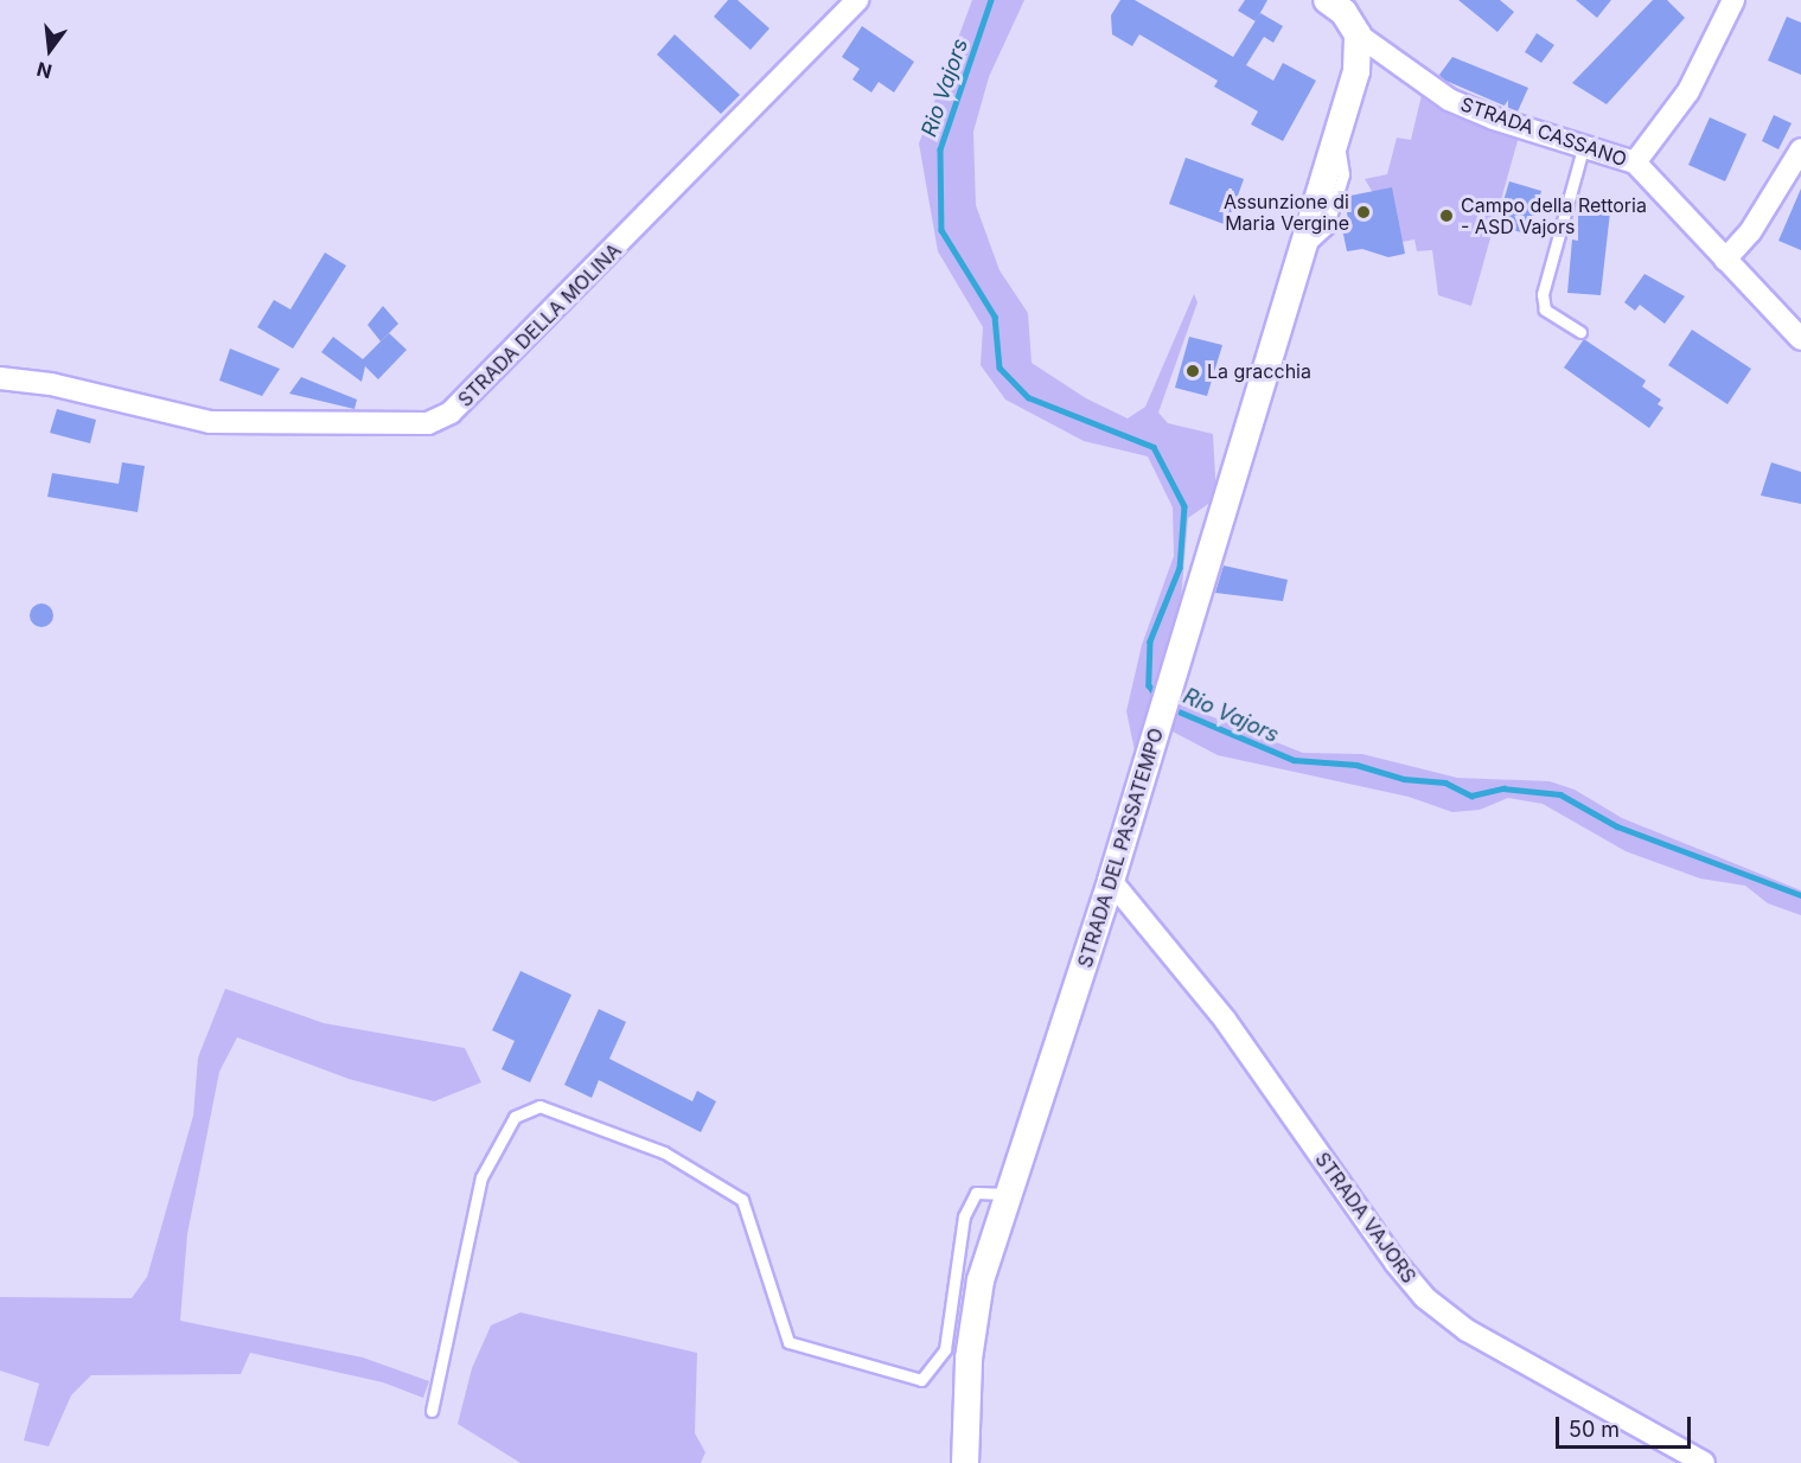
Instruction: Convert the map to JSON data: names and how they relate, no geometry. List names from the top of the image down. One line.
{"streets":{"street":["STRADA CASSANO","STRADA DELLA MOLINA","STRADA DEL PASSATEMPO","STRADA VAJORS"]},"crossings":[["STRADA CASSANO","STRADA DEL PASSATEMPO"],["STRADA DEL PASSATEMPO","STRADA VAJORS"]],"water":["Rio Vajors"],"places":["Assunzione di Maria Vergine","Campo della Rettoria - ASD Vajors","La gracchia"],"scale_bar":"50 m","north":"bottom"}
